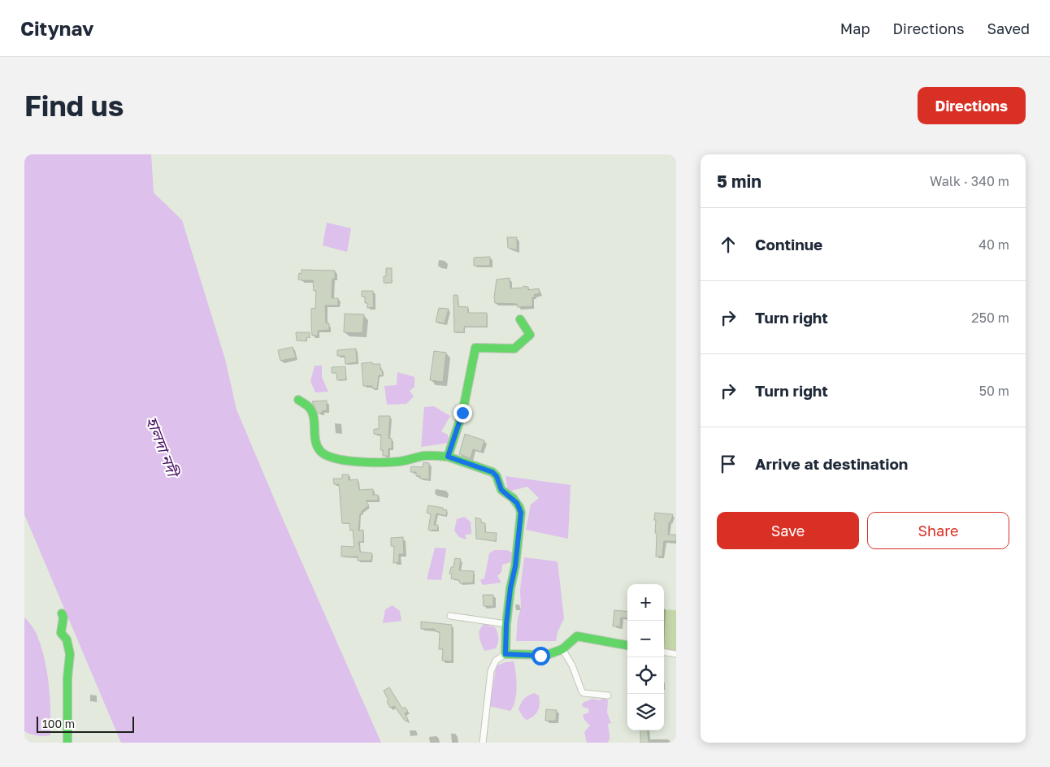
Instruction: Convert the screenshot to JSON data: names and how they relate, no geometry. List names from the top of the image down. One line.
{"water":["হালদা নদী"],"scale_bar":"100 m","page":{"header":"Citynav","nav":["Map","Directions","Saved"],"buttons":["Directions",["Save","Share"]],"title":"Find us","heading":["5 min","Walk · 340 m"],"list":[["Continue","40 m"],["Turn right","250 m"],["Turn right","50 m"],"Arrive at destination"],"map_buttons":["+","−"],"scale":"100 m"}}
